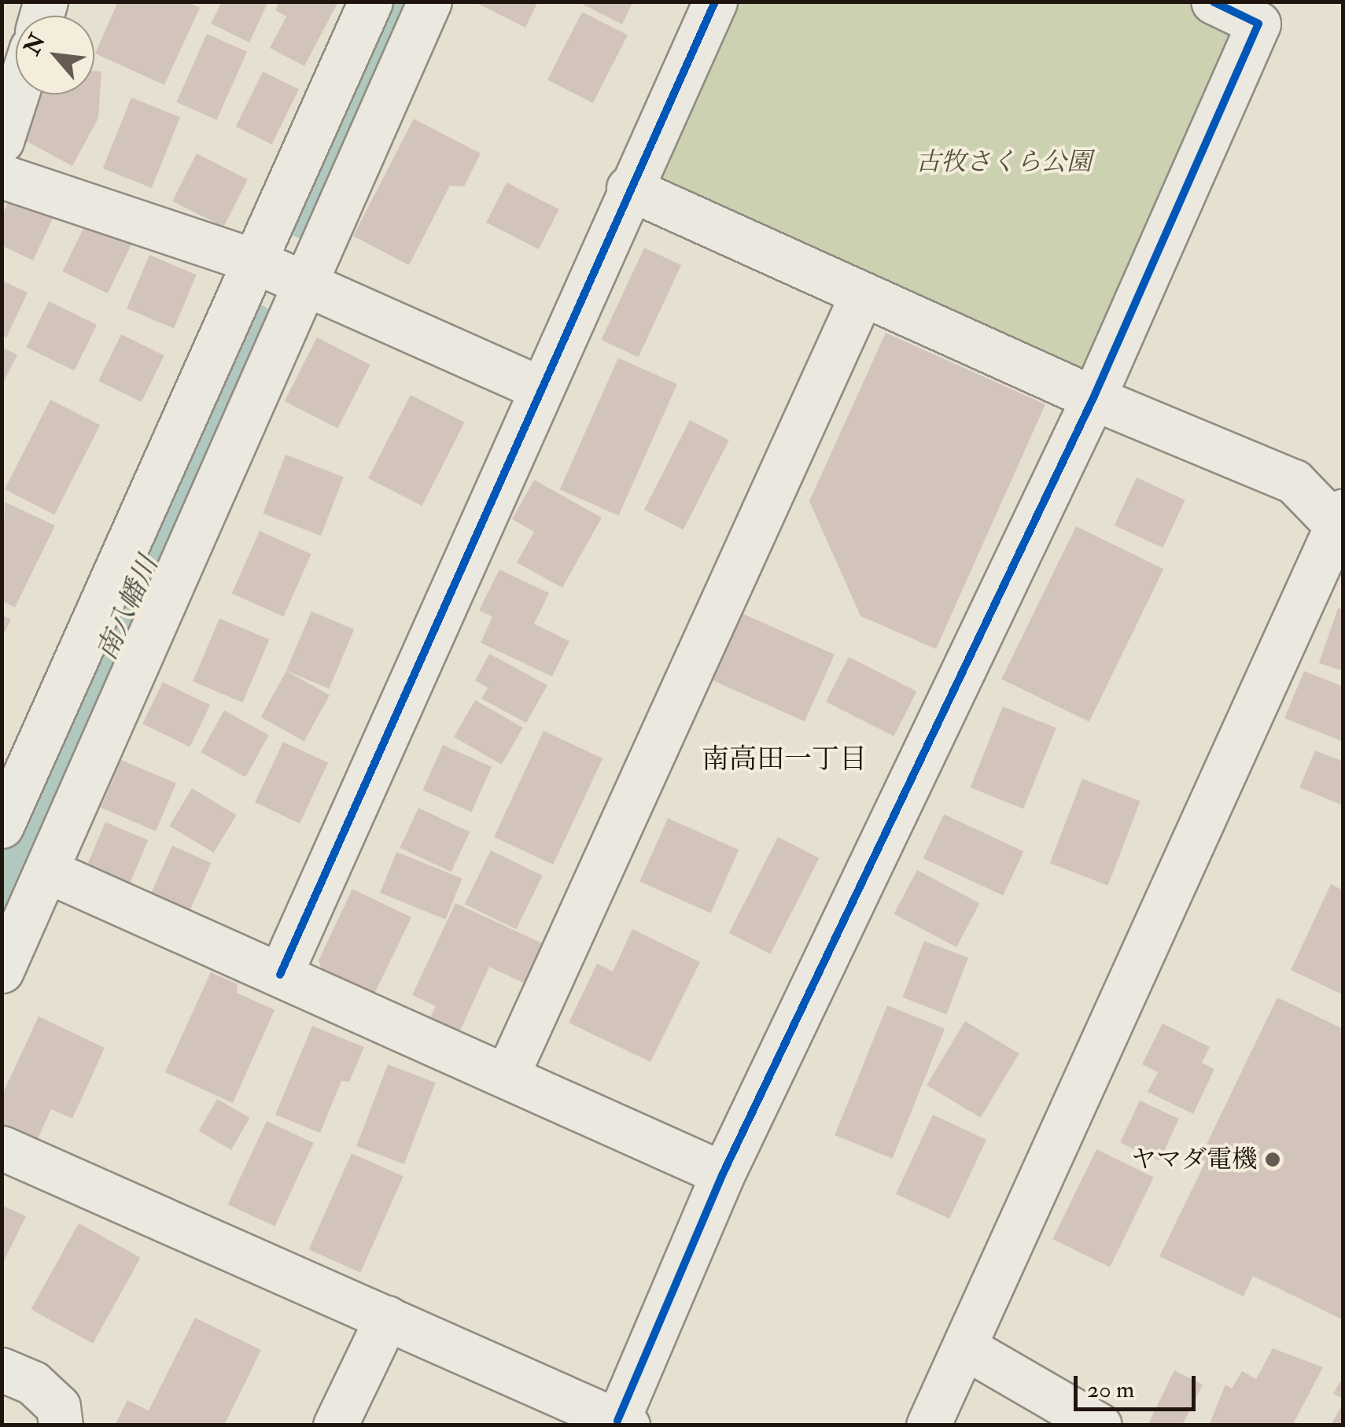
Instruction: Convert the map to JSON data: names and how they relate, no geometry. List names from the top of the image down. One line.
{"districts":["南高田一丁目"],"water":["南八幡川"],"parks":["古牧さくら公園"],"places":["ヤマダ電機"],"scale_bar":"20 m","north":"top left"}
